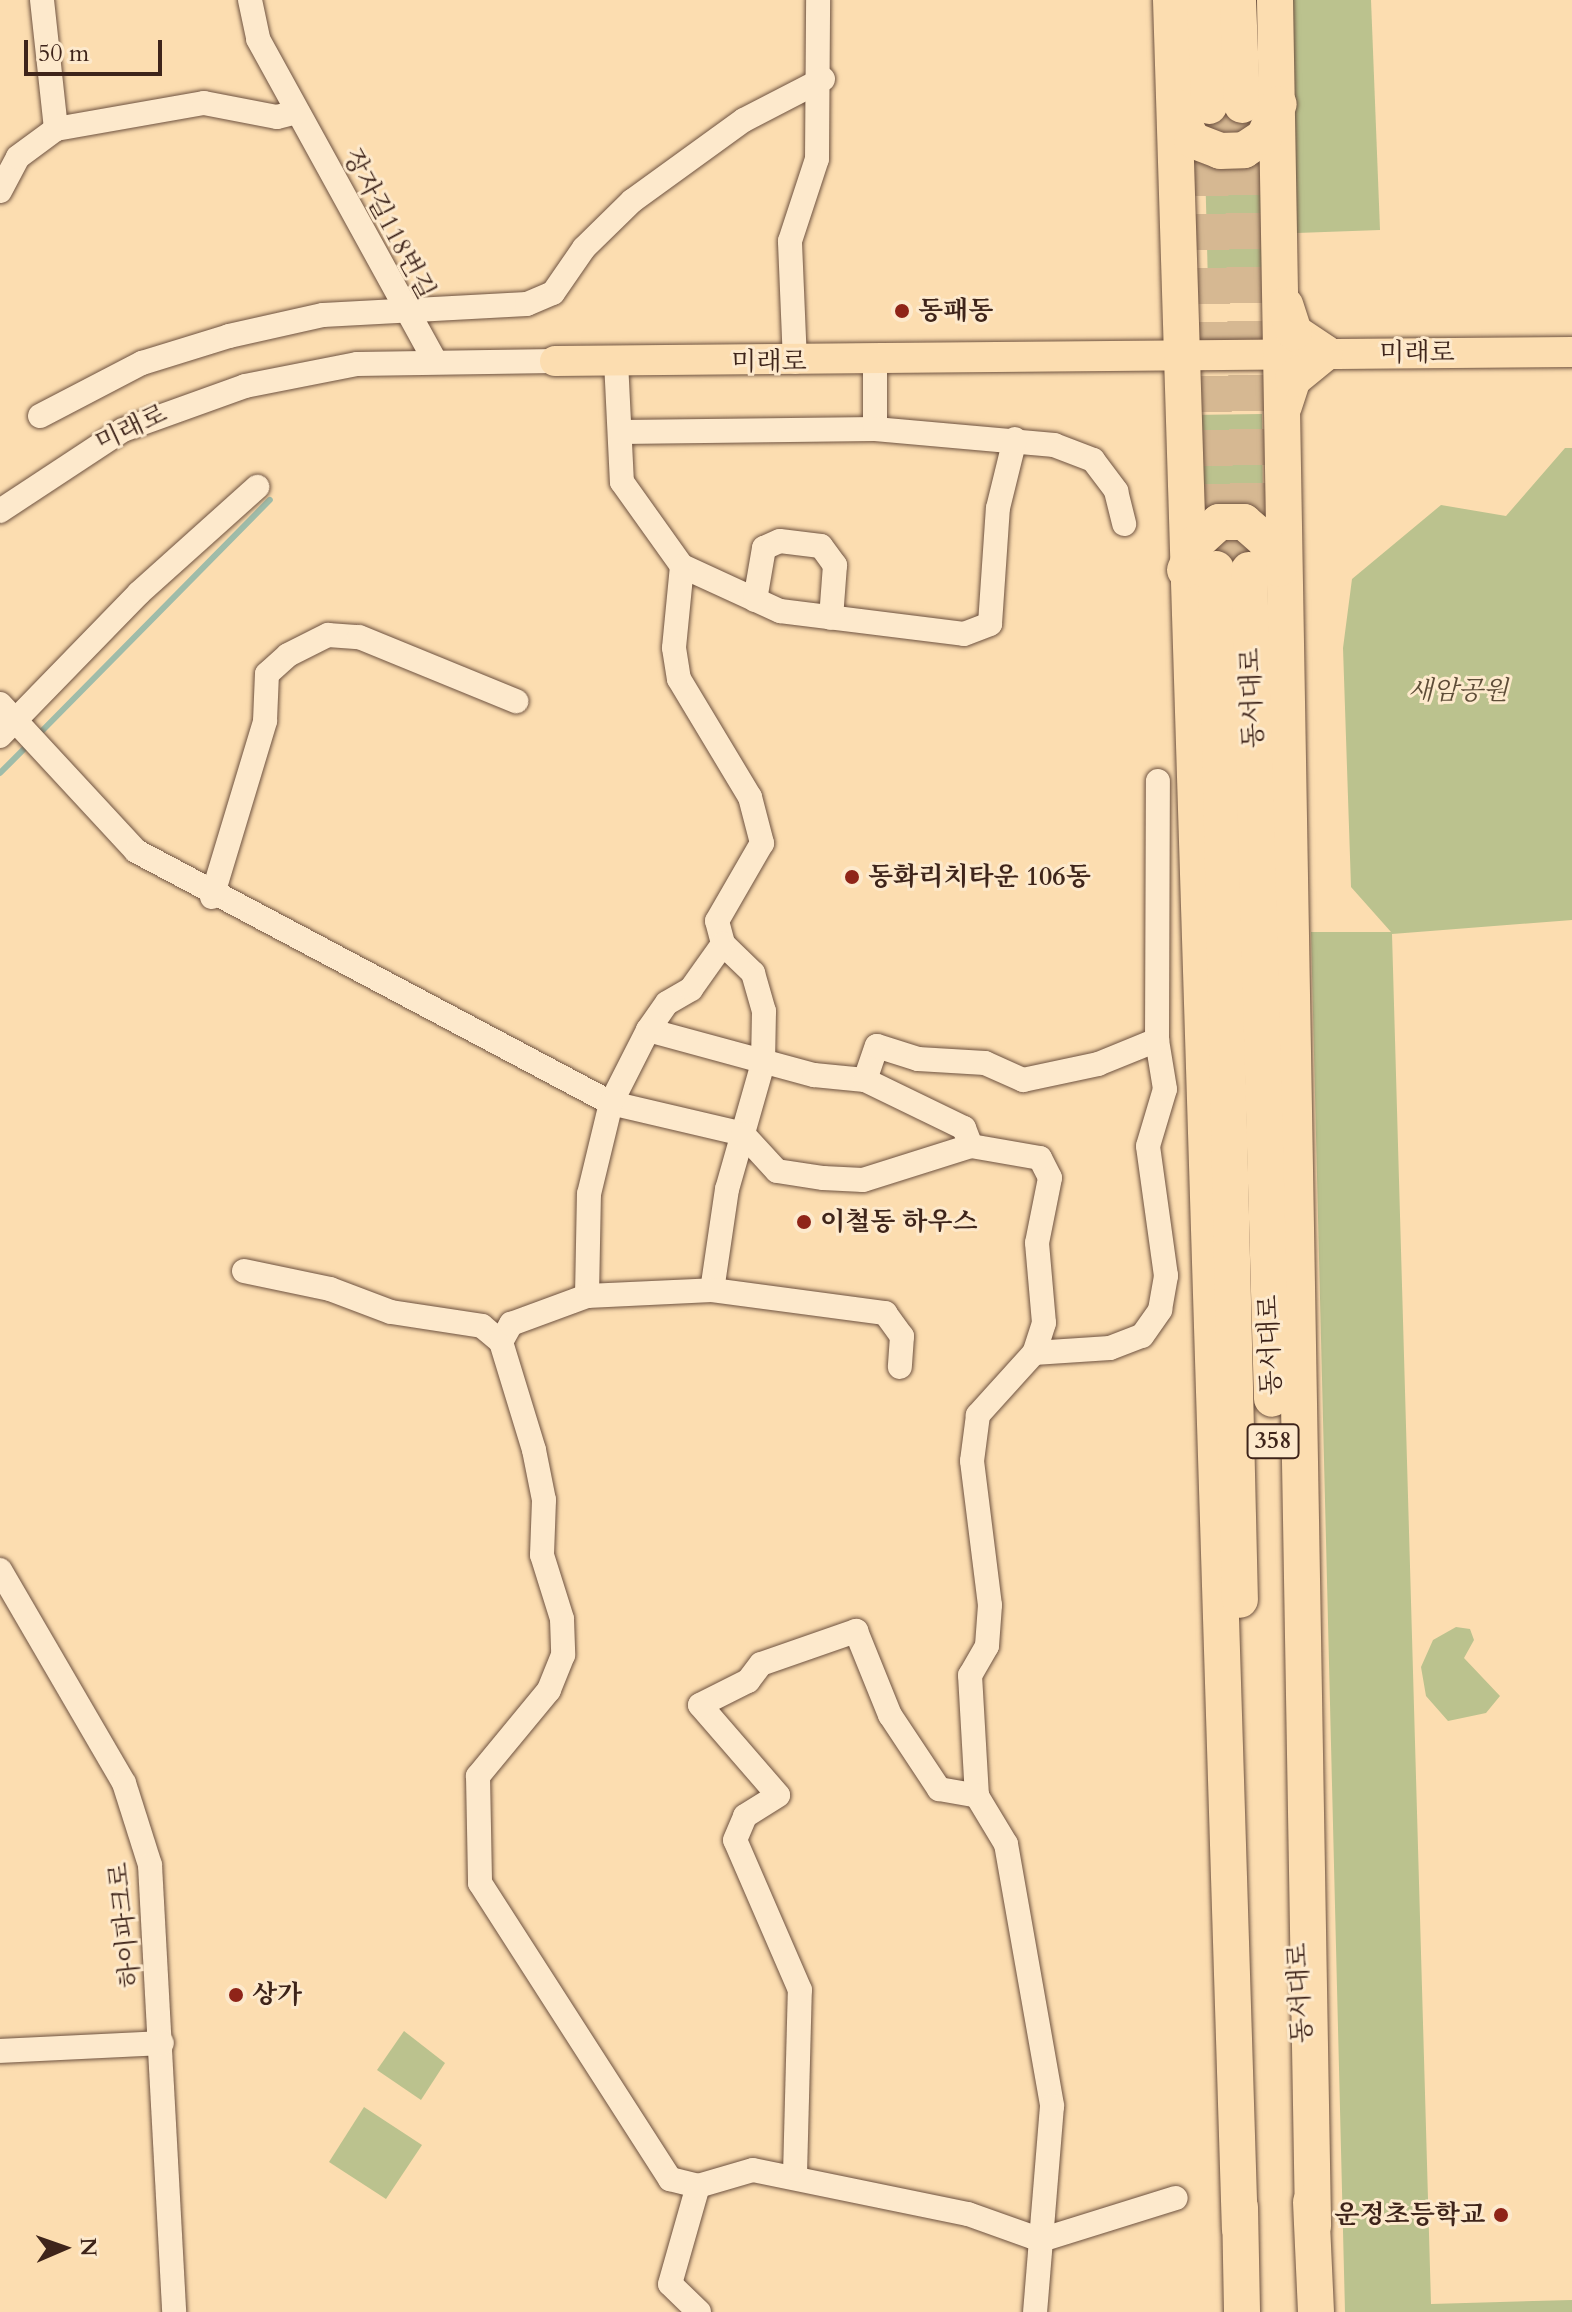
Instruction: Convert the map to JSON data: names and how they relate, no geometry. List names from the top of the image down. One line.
{"streets":{"main road":["미래로"],"street":["장자길118번길","하이파크로"]},"crossings":[["장자길118번길","미래로"]],"parks":["새암공원"],"places":["동패동","동화리치타운 106동","이철동 하우스","상가","운정초등학교"],"scale_bar":"50 m","north":"right"}
